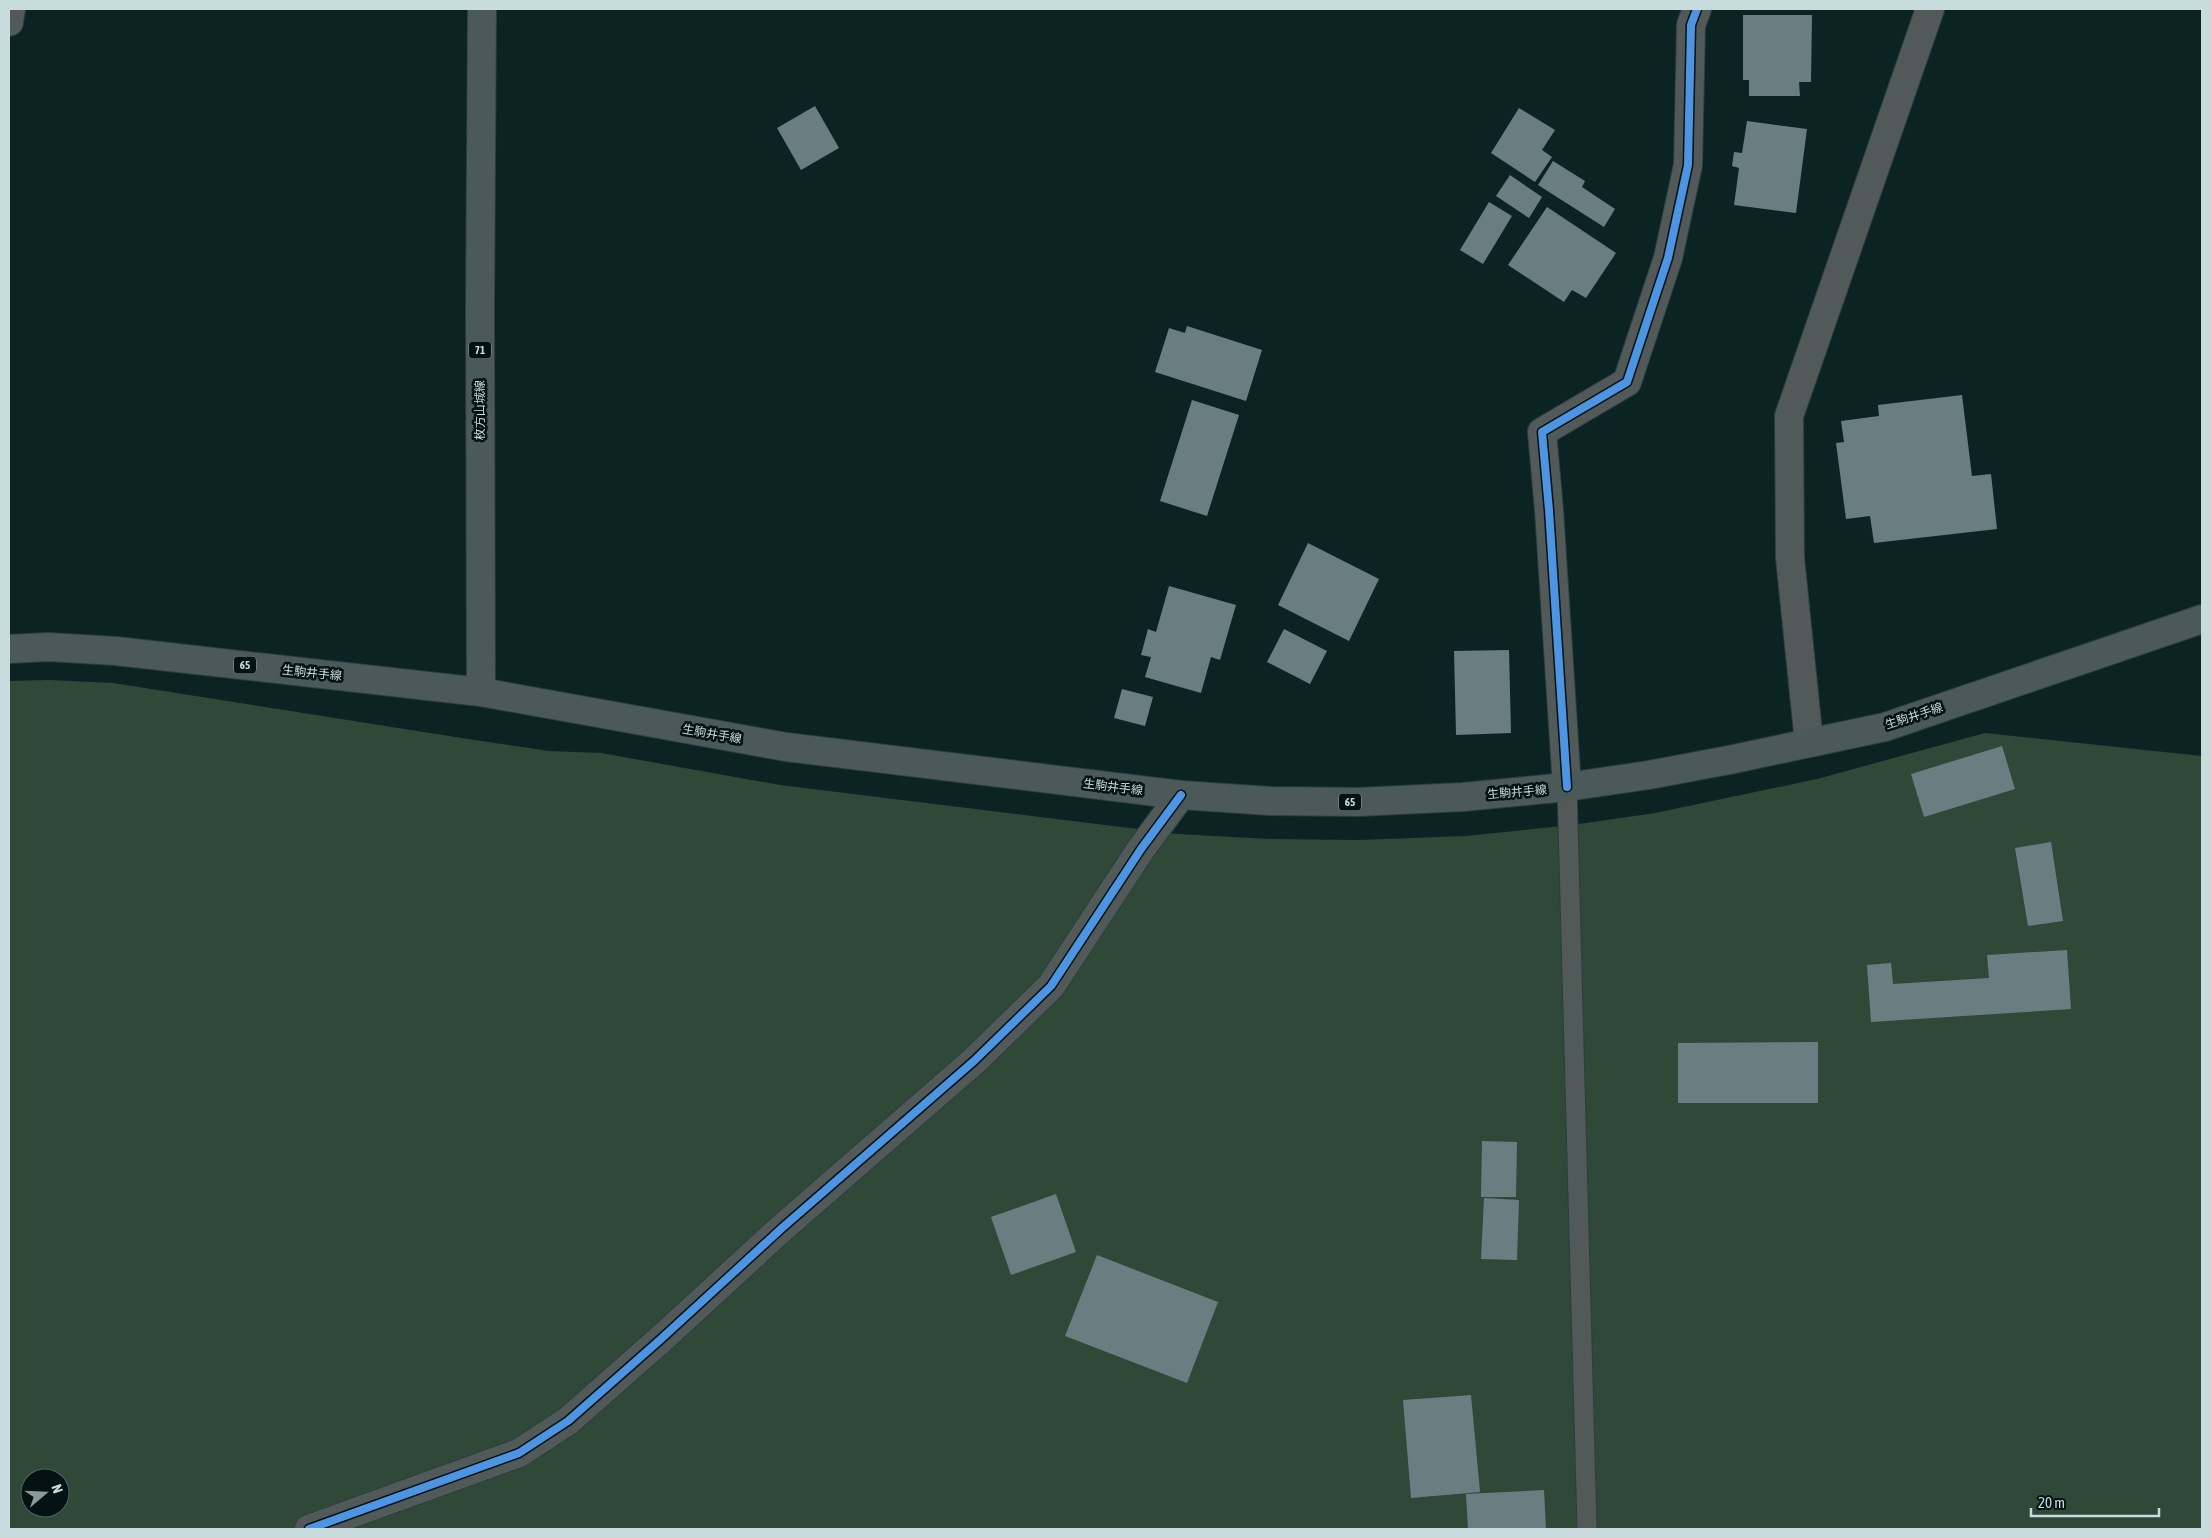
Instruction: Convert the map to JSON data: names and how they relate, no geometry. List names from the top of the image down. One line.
{"streets":{"main road":["71","枚方山城線","65","生駒井手線"]},"crossings":[["枚方山城線","生駒井手線"]],"scale_bar":"20 m","north":"right"}
